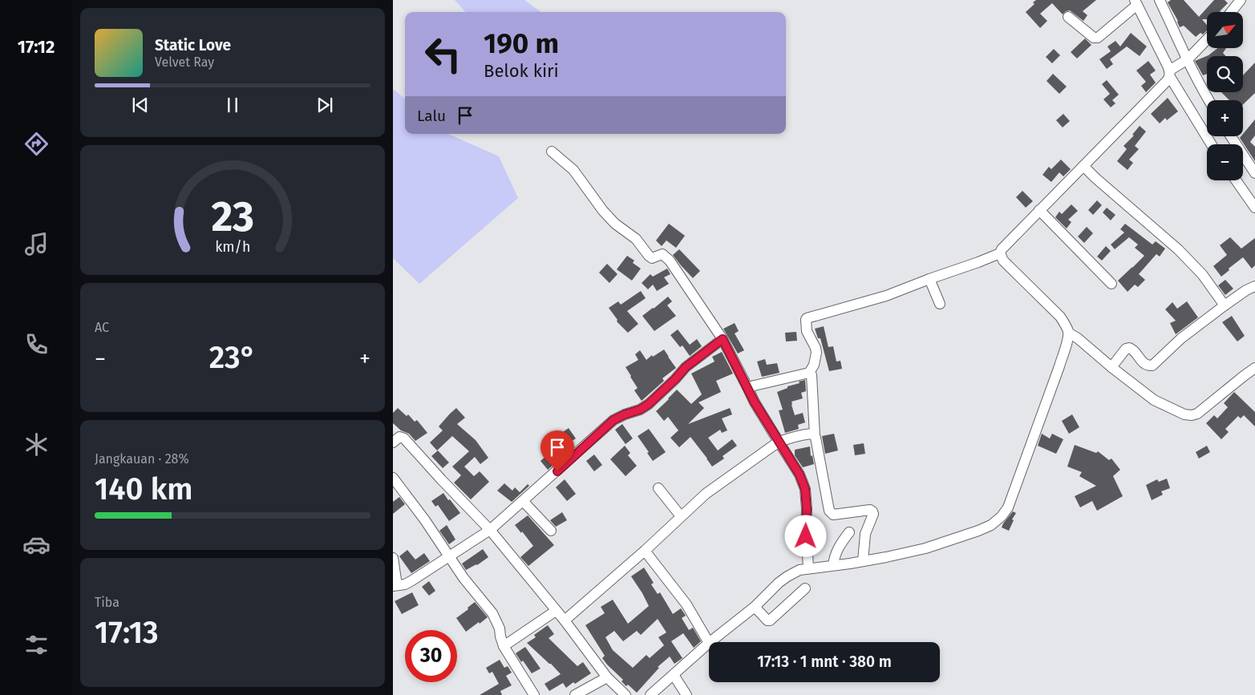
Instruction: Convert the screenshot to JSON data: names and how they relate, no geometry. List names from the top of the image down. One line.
{"north":"top right","page":{"tabs":"17:12","map_buttons":["+","−"],"turn":["190 m","Belok kiri"],"song":["Static Love","Velvet Ray"],"then":"Lalu","tile":["AC",["Jangkauan · 28%","140 km"],["Tiba","17:13"]],"heat":["−","23°","+"],"limit":"30","trip":"17:13 · 1 mnt · 380 m","gauge":["23","km/h"]}}
